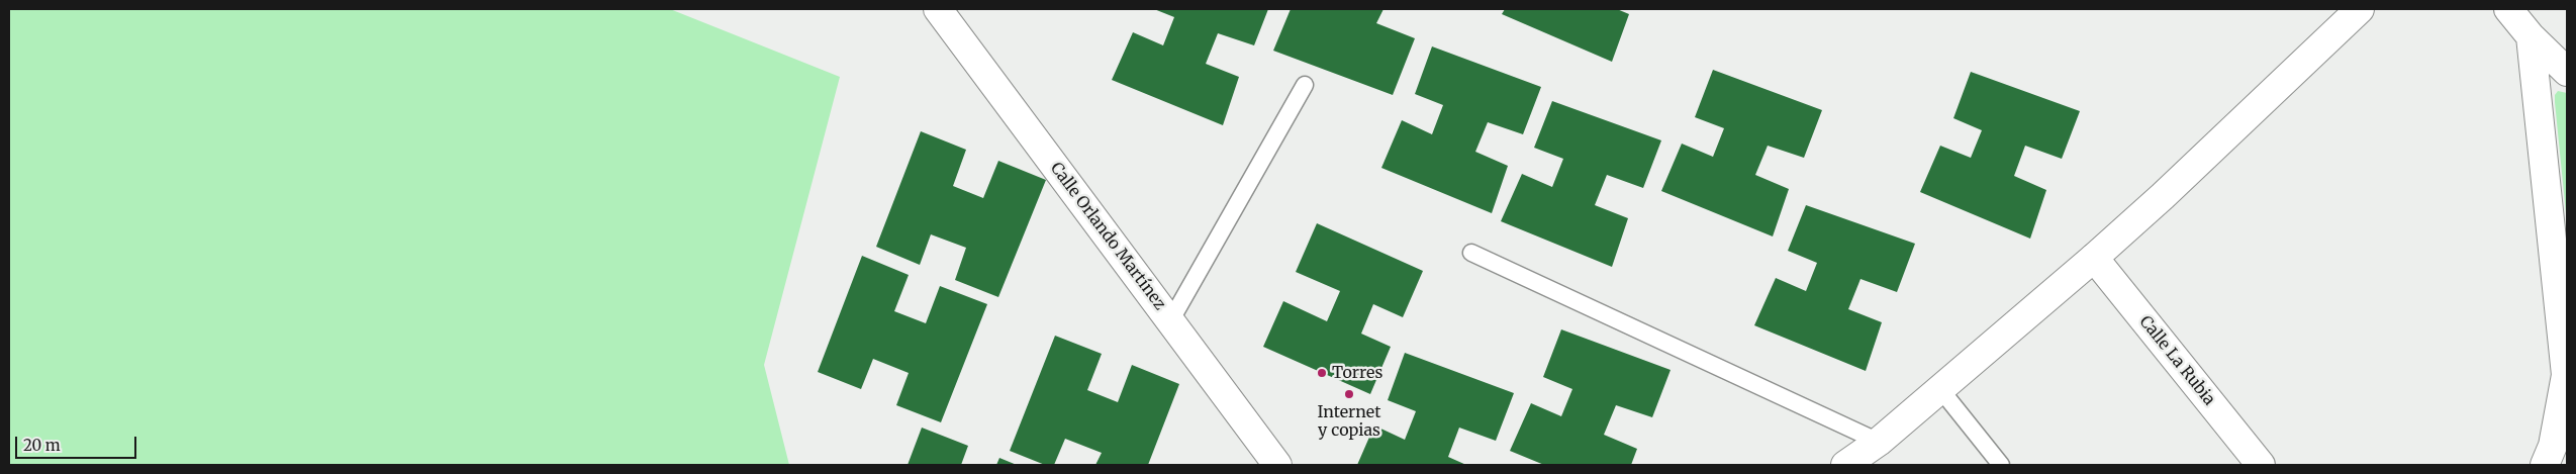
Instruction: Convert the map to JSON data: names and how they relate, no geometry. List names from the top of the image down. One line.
{"streets":{"street":["Calle Orlando Martínez","Calle La Rubia"]},"places":["Torres","Internet y copias"],"scale_bar":"20 m"}
